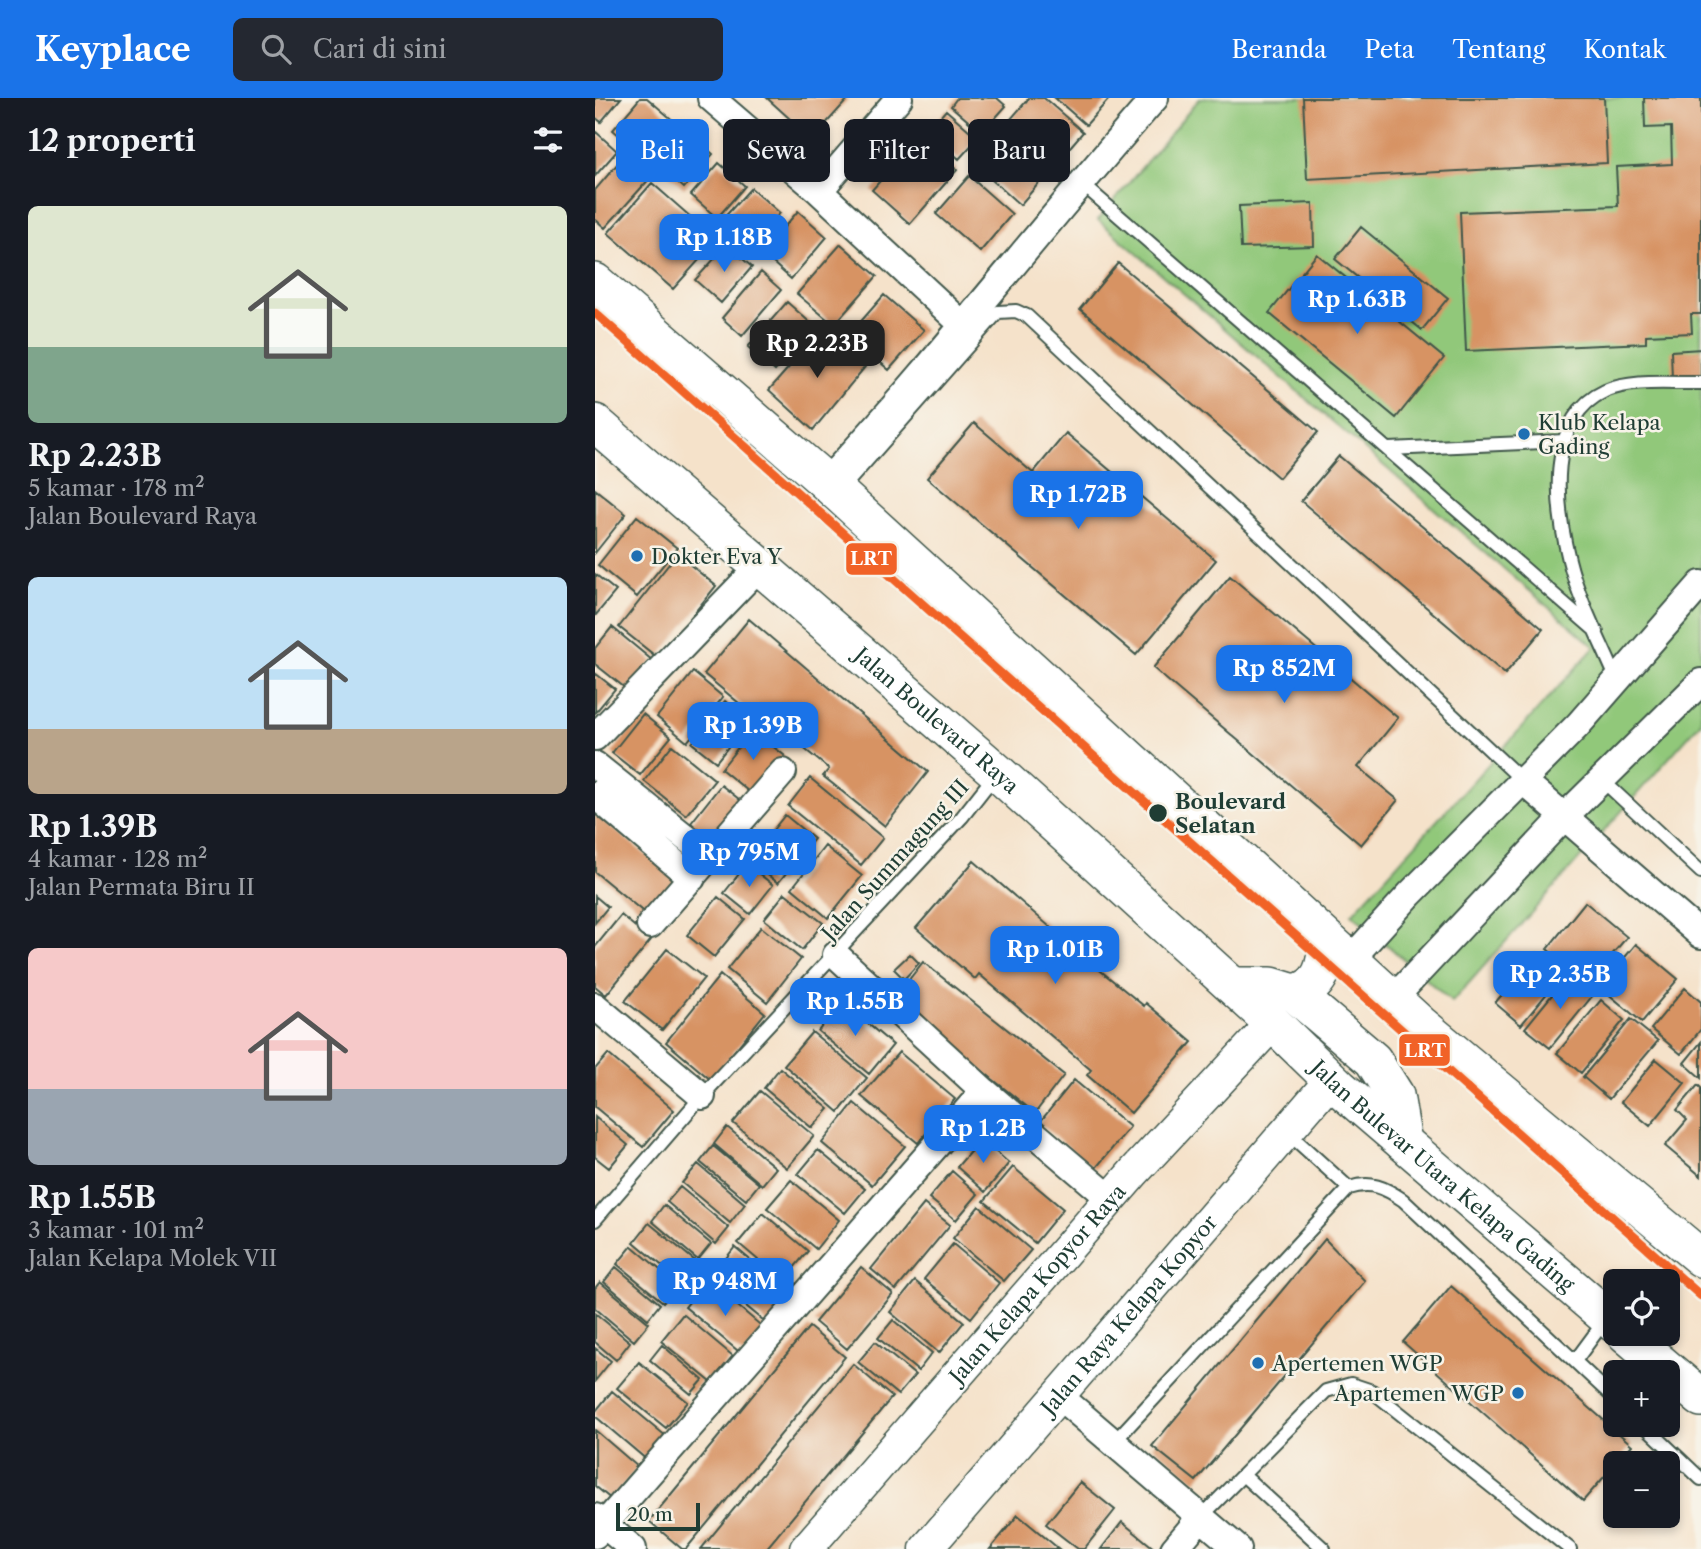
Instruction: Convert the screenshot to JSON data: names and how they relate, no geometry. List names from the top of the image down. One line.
{"streets":{"main road":["Jalan Boulevard Raya","Jalan Bulevar Utara Kelapa Gading"],"street":["Jalan Kelapa Kopyor Raya","Jalan Raya Kelapa Kopyor"],"lane":["Jalan Summagung III"]},"crossings":[["Jalan Boulevard Raya","Jalan Summagung III"],["Jalan Boulevard Raya","Jalan Bulevar Utara Kelapa Gading"],["Jalan Boulevard Raya","Jalan Kelapa Kopyor Raya"],["Jalan Bulevar Utara Kelapa Gading","Jalan Kelapa Kopyor Raya"],["Jalan Bulevar Utara Kelapa Gading","Jalan Raya Kelapa Kopyor"]],"places":["Klub Kelapa Gading","Dokter Eva Y","Boulevard Selatan","Apertemen WGP","Apartemen WGP"],"lines":["transit line LRT"],"scale_bar":"20 m","page":{"header":"Keyplace","search":"Cari di sini","nav":["Beranda","Peta","Tentang","Kontak"],"heading":"12 properti","chip":["Beli","Sewa","Filter","Baru"],"list":[{"name":"Rp 2.23B","note":"5 kamar · 178 m² · Jalan Boulevard Raya"},{"name":"Rp 1.39B","note":"4 kamar · 128 m² · Jalan Permata Biru II"},{"name":"Rp 1.55B","note":"3 kamar · 101 m² · Jalan Kelapa Molek VII"}],"price":["Rp 1.18B","Rp 1.63B","Rp 2.23B","Rp 1.72B","Rp 852M","Rp 1.39B","Rp 795M","Rp 1.01B","Rp 2.35B","Rp 1.55B","Rp 1.2B","Rp 948M"],"map_buttons":["+","−"],"scale":"20 m"}}
